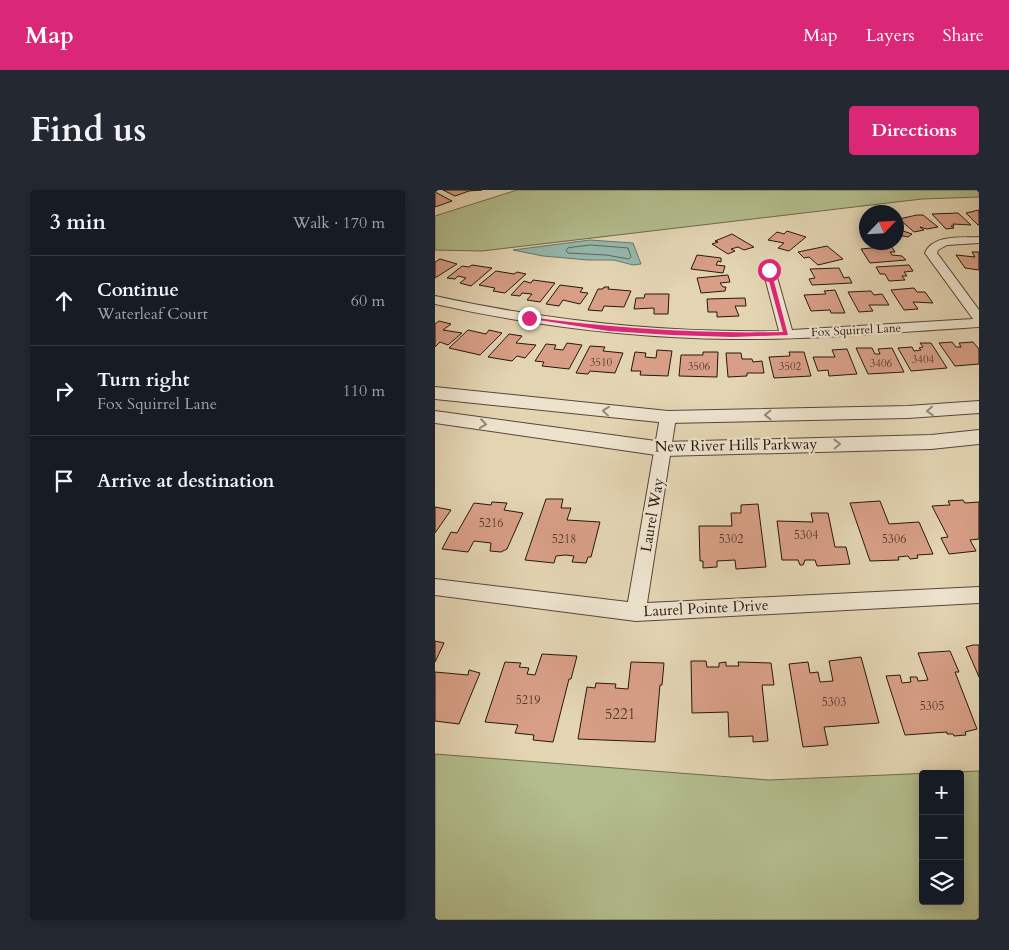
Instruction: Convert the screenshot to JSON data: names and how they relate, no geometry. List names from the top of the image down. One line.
{"streets":{"street":["Fox Squirrel Lane","New River Hills Parkway","Laurel Way","Laurel Pointe Drive"]},"crossings":[["New River Hills Parkway","Laurel Way"],["Laurel Way","Laurel Pointe Drive"]],"house_numbers":["3404","3510","3406","3506","3502","5216","5304","5218","5302","5306","5219","5303","5305","5221"],"north":"top right","page":{"header":"Map","nav":["Map","Layers","Share"],"title":"Find us","buttons":"Directions","heading":["3 min","Walk · 170 m"],"list":[["Continue","Waterleaf Court","60 m"],["Turn right","Fox Squirrel Lane","110 m"],"Arrive at destination"],"map_buttons":["+","−"]}}
